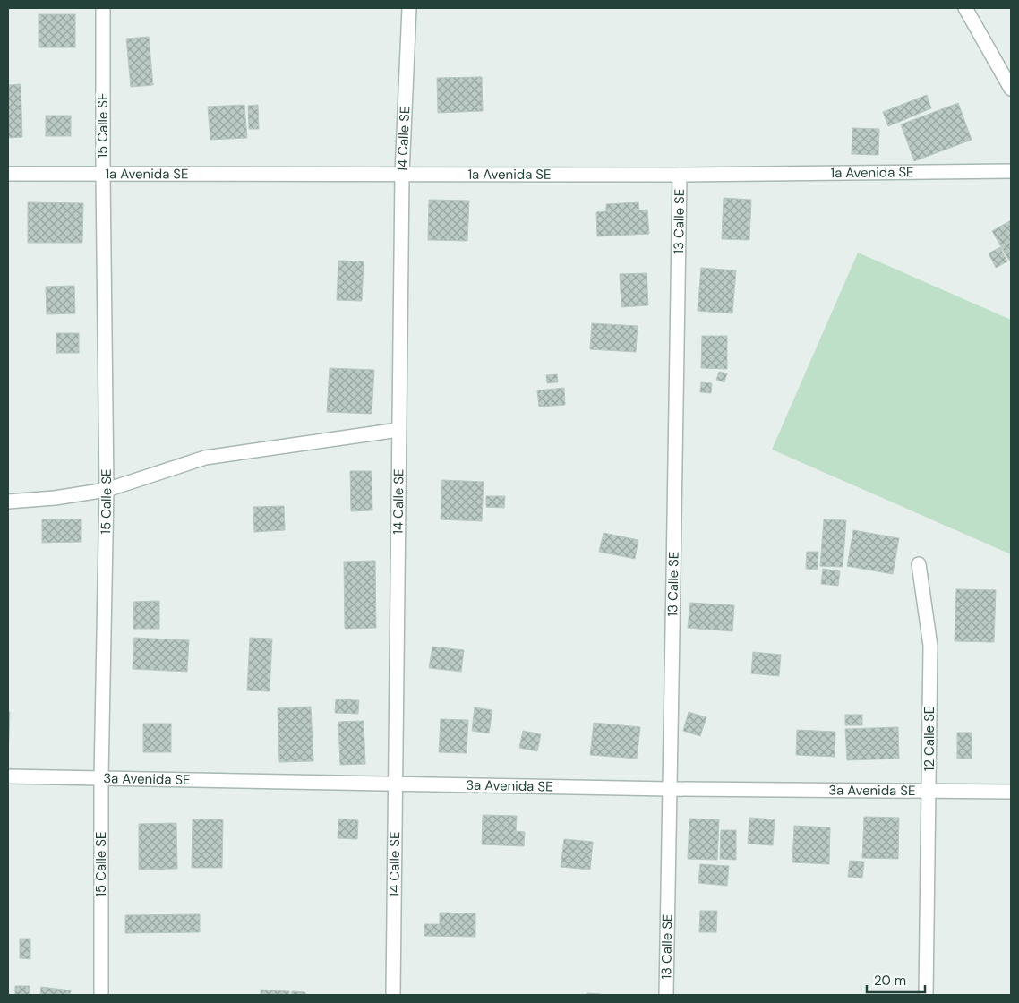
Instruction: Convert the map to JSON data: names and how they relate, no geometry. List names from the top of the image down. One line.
{"streets":{"street":["15 Calle SE","14 Calle SE","1a Avenida SE","13 Calle SE","12 Calle SE","3a Avenida SE"]},"crossings":[["15 Calle SE","1a Avenida SE"],["15 Calle SE","3a Avenida SE"],["14 Calle SE","1a Avenida SE"],["14 Calle SE","3a Avenida SE"],["1a Avenida SE","13 Calle SE"],["13 Calle SE","3a Avenida SE"],["12 Calle SE","3a Avenida SE"]],"scale_bar":"20 m"}
